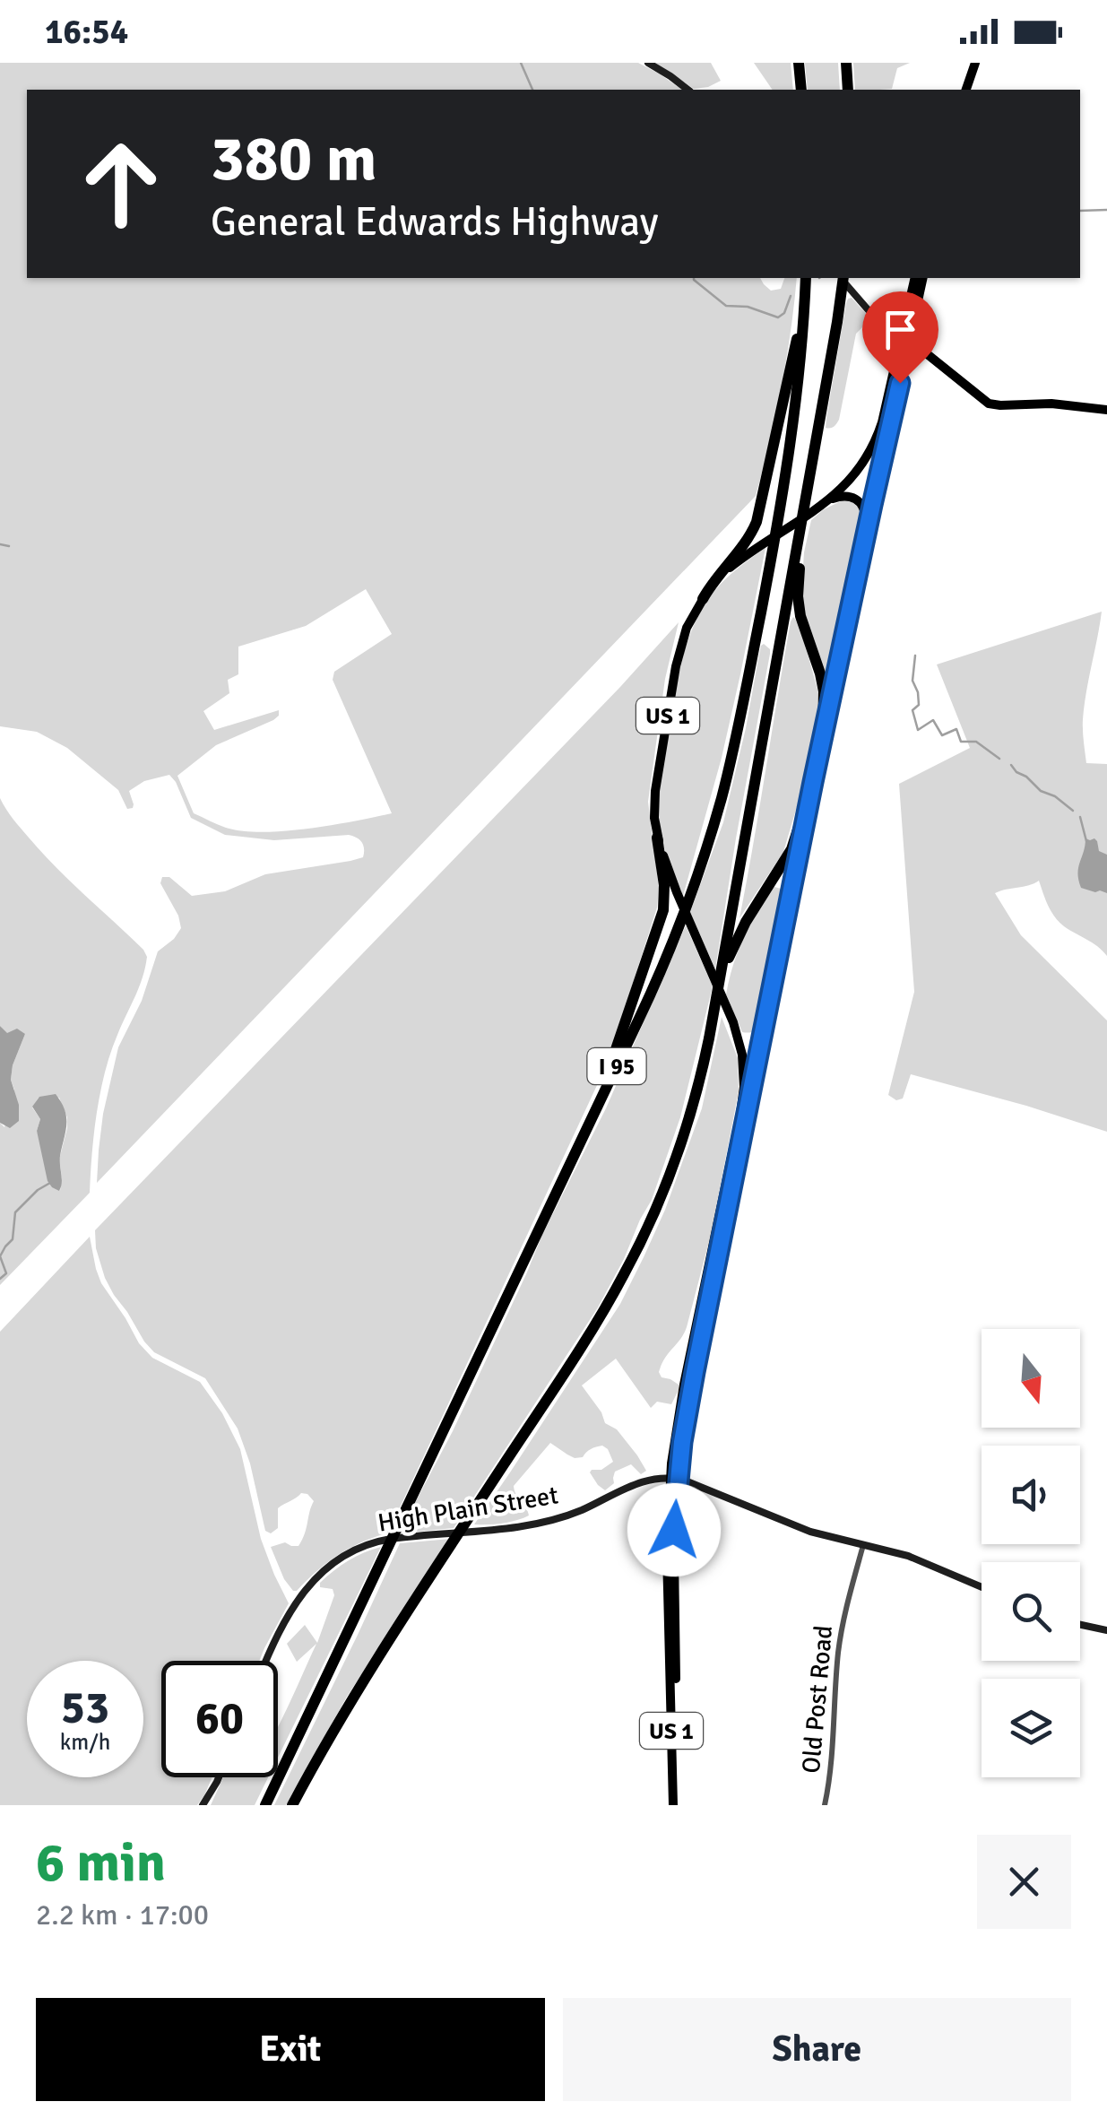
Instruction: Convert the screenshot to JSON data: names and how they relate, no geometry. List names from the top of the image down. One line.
{"streets":{"highway":["I 95"],"main road":["US 1","High Plain Street"],"street":["Old Post Road"]},"crossings":[["US 1","High Plain Street"]],"north":"bottom","page":{"status":"16:54","turn":["380 m","General Edwards Highway"],"speed":"53 km/h","limit":"60","heading":["6 min","2.2 km · 17:00"],"buttons":["Exit","Share"]}}
